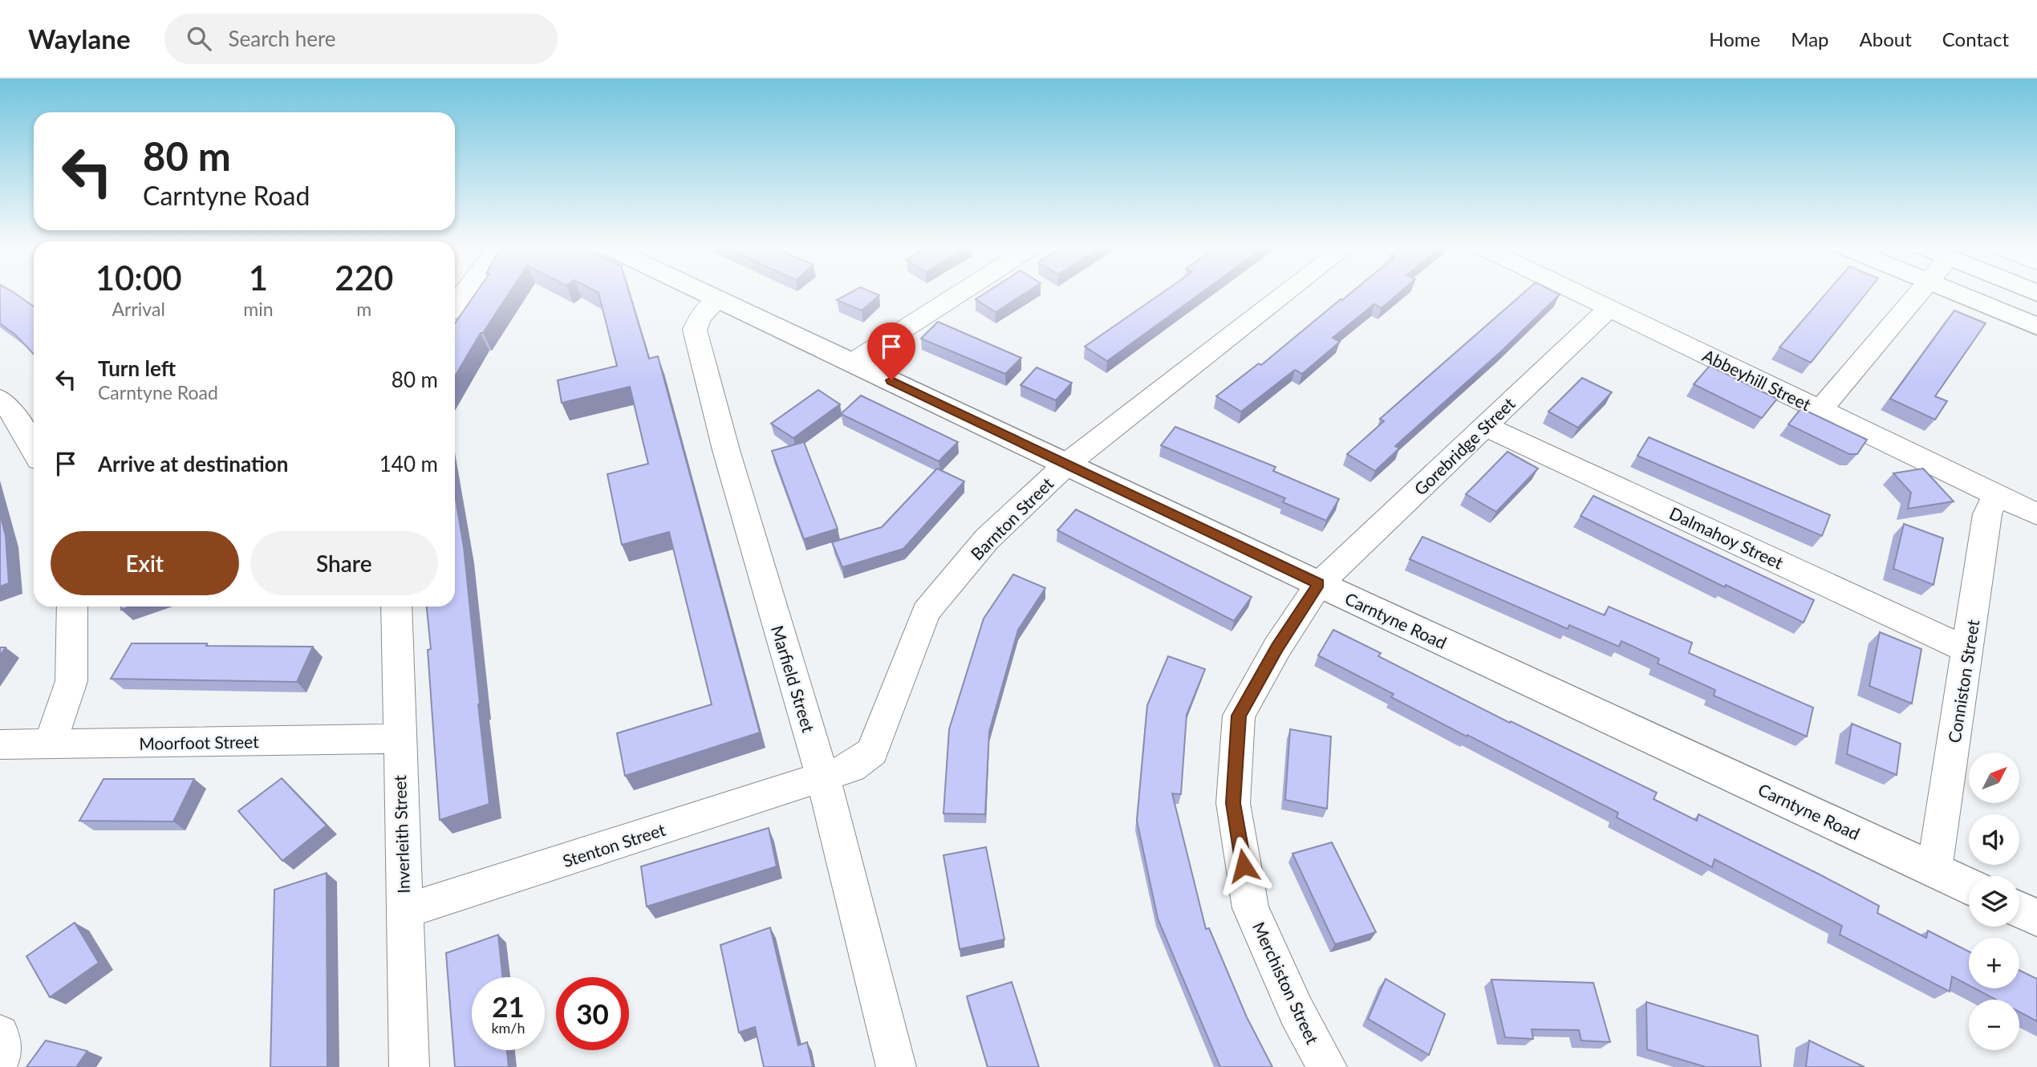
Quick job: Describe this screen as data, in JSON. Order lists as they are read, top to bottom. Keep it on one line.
{"streets":{"street":["Abbeyhill Street","Gorebridge Street","Barnton Street","Dalmahoy Street","Carntyne Road","Marfield Street","Conniston Street","Moorfoot Street","Inverleith Street","Stenton Street","Merchiston Street"]},"crossings":[["Abbeyhill Street","Gorebridge Street"],["Abbeyhill Street","Conniston Street"],["Gorebridge Street","Dalmahoy Street"],["Gorebridge Street","Carntyne Road"],["Gorebridge Street","Merchiston Street"],["Barnton Street","Carntyne Road"],["Barnton Street","Marfield Street"],["Barnton Street","Stenton Street"],["Dalmahoy Street","Conniston Street"],["Carntyne Road","Marfield Street"],["Carntyne Road","Conniston Street"],["Carntyne Road","Merchiston Street"],["Marfield Street","Stenton Street"],["Moorfoot Street","Inverleith Street"],["Inverleith Street","Stenton Street"]],"north":"top right","page":{"header":"Waylane","search":"Search here","nav":["Home","Map","About","Contact"],"turn":["80 m","Carntyne Road"],"eta":["10:00","Arrival","1","min","220","m"],"list":[{"name":"Turn left","note":"Carntyne Road","value":"80 m"},{"name":"Arrive at destination","value":"140 m"}],"buttons":["Exit","Share"],"map_buttons":["+","−"],"speed":"21 km/h","limit":"30"}}
